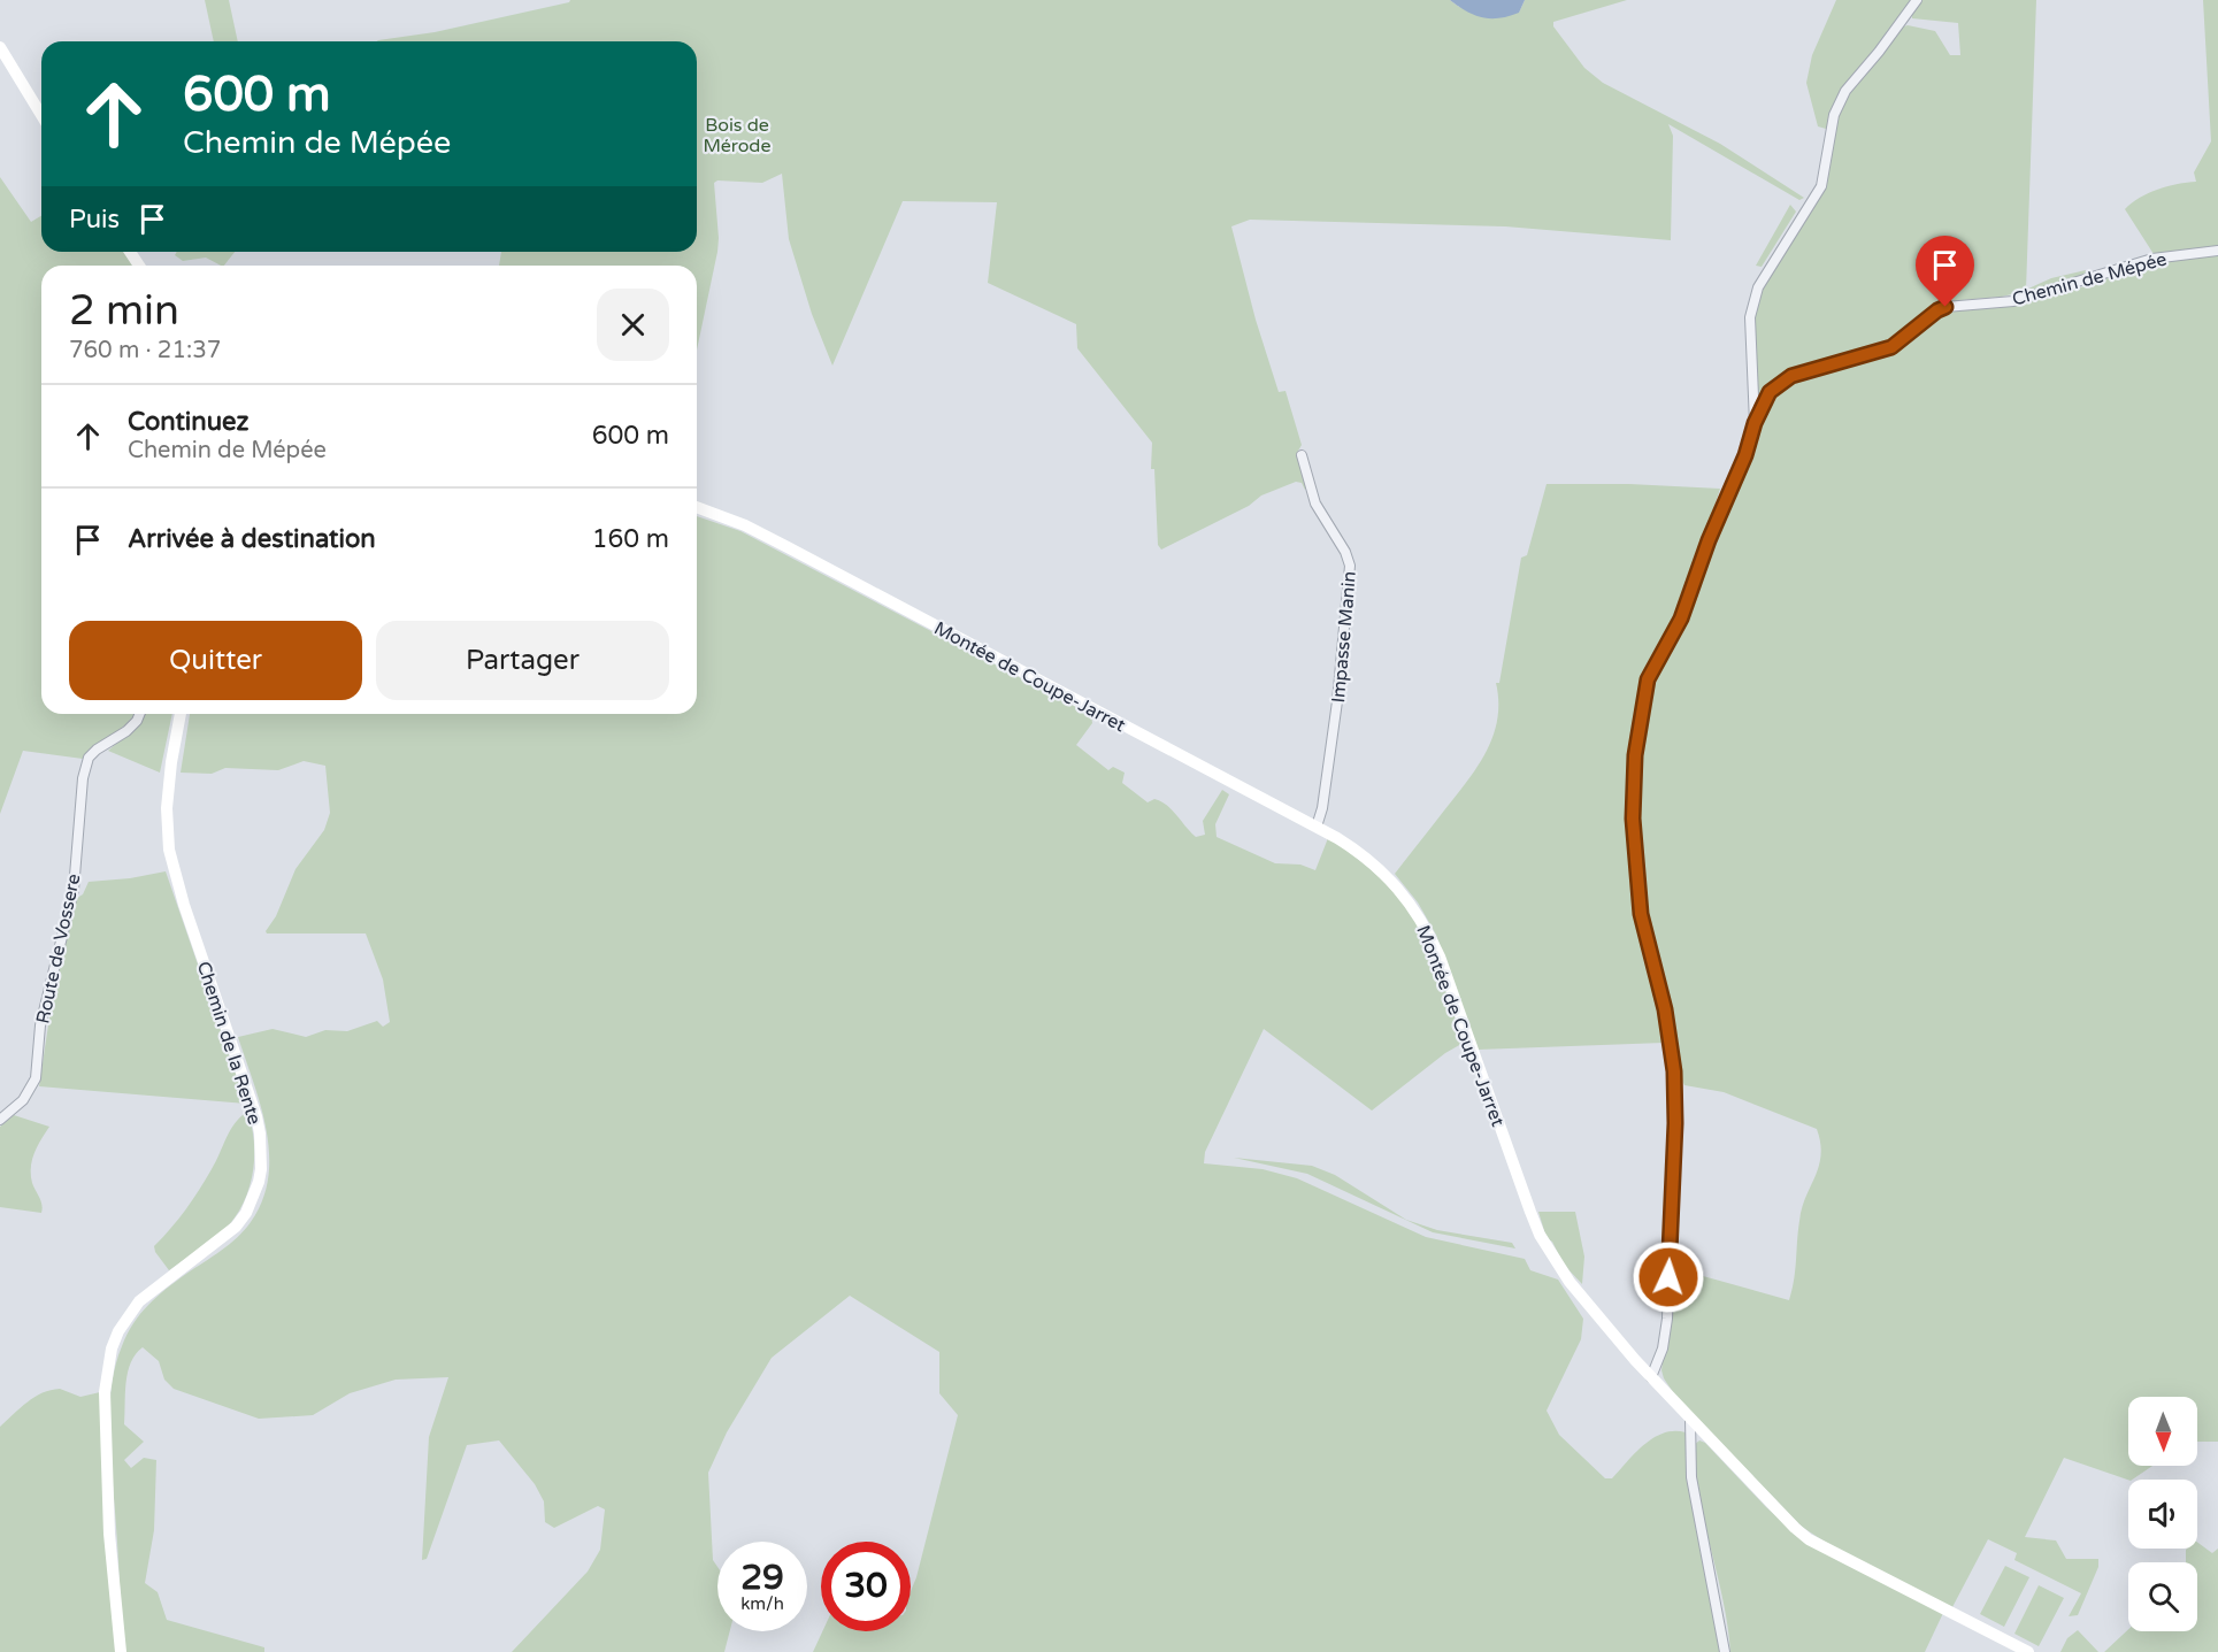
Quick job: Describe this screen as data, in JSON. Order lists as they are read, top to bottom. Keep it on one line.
{"streets":{"main road":["Montée de Coupe-Jarret","Chemin de la Rente"],"street":["Chemin de Mépée","Impasse Manin","Route de Vossere"]},"crossings":[["Impasse Manin","Montée de Coupe-Jarret"]],"parks":["Bois de Mérode"],"north":"bottom","page":{"turn":["600 m","Chemin de Mépée"],"then":"Puis","heading":["2 min","760 m · 21:37"],"list":[{"name":"Continuez","note":"Chemin de Mépée","value":"600 m"},{"name":"Arrivée à destination","value":"160 m"}],"buttons":["Quitter","Partager"],"speed":"29 km/h","limit":"30"}}
